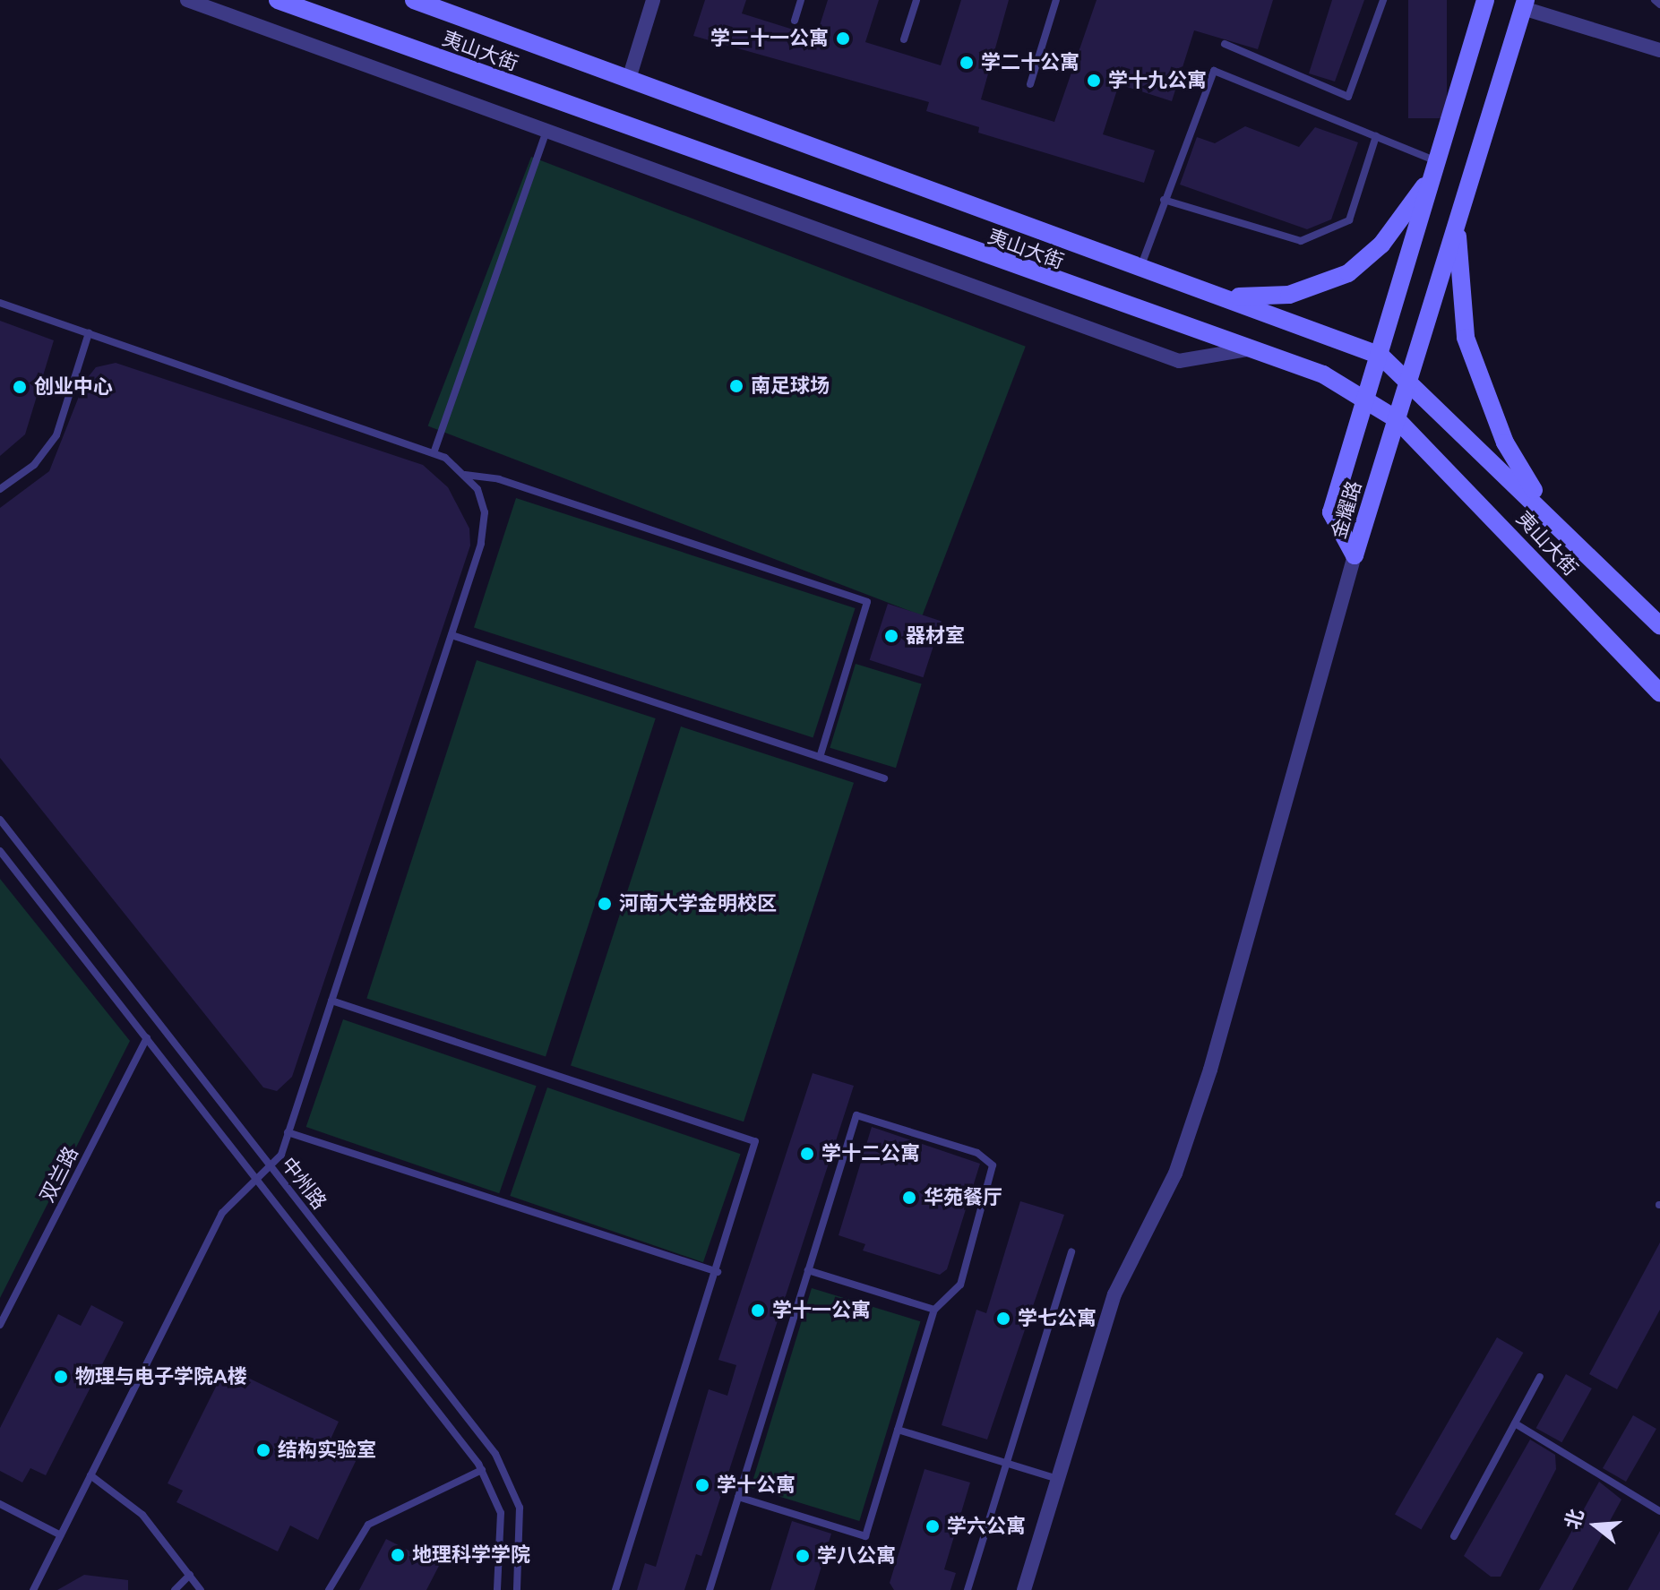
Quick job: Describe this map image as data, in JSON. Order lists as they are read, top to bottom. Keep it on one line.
{"streets":{"main road":["夷山大街","金耀路"],"lane":["双兰路","中州路"]},"crossings":[["夷山大街","金耀路"],["双兰路","中州路"]],"places":["学二十一公寓","学二十公寓","学十九公寓","南足球场","创业中心","器材室","河南大学金明校区","学十二公寓","华苑餐厅","学十一公寓","学七公寓","物理与电子学院A楼","结构实验室","学十公寓","学六公寓","地理科学学院","学八公寓"],"north":"left"}
